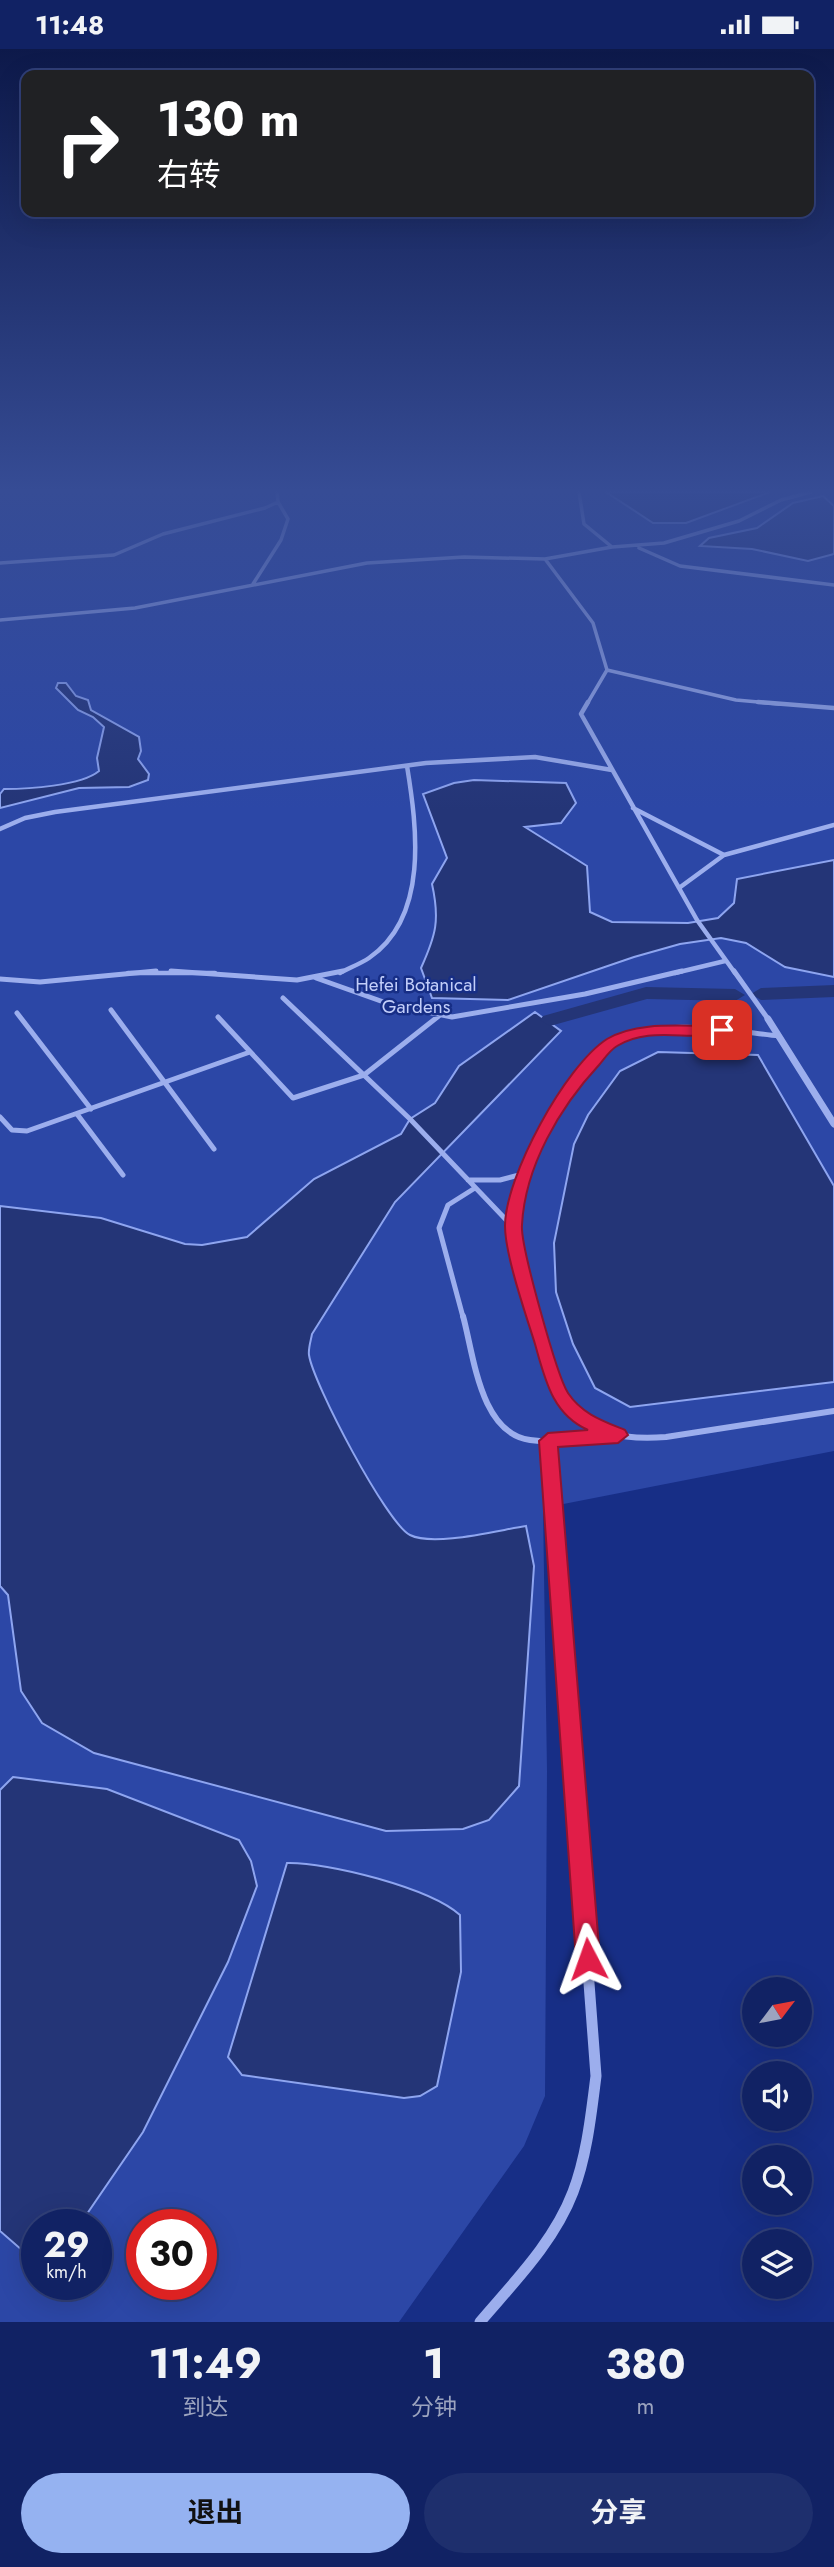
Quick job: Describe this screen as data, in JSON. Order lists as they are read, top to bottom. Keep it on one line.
{"parks":["Hefei Botanical Gardens"],"north":"top right","page":{"status":"11:48","turn":["130 m","右转"],"speed":"29 km/h","limit":"30","eta":["11:49","到达","1","分钟","380","m"],"buttons":["退出","分享"]}}
